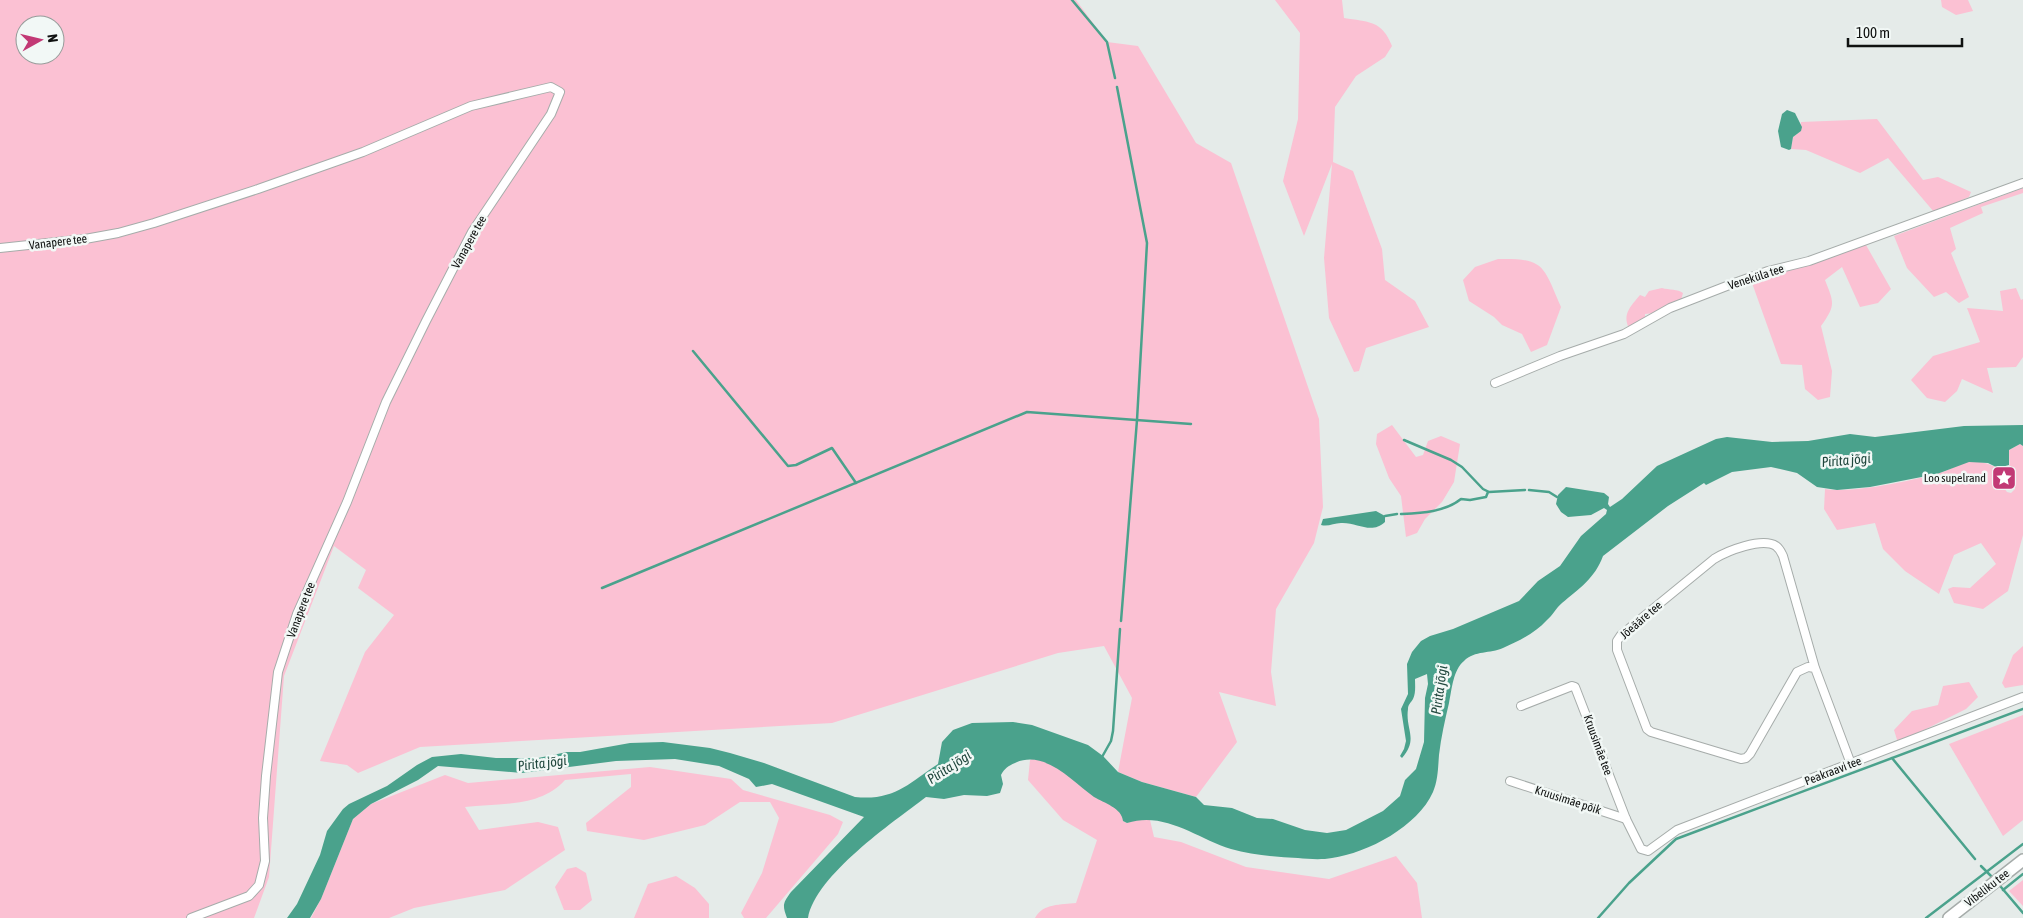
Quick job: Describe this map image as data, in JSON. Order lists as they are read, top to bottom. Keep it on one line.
{"streets":{"street":["Vanapere tee","Veneküla tee","Jõeääre tee","Kruusimäe tee","Peakraavi tee","Kruusimäe põik","Vibeliku tee"]},"crossings":[["Jõeääre tee","Peakraavi tee"],["Kruusimäe tee","Peakraavi tee"],["Kruusimäe tee","Kruusimäe põik"]],"water":["Pirita jõgi"],"places":{"place":["Loo supelrand"]},"scale_bar":"100 m","north":"right"}
